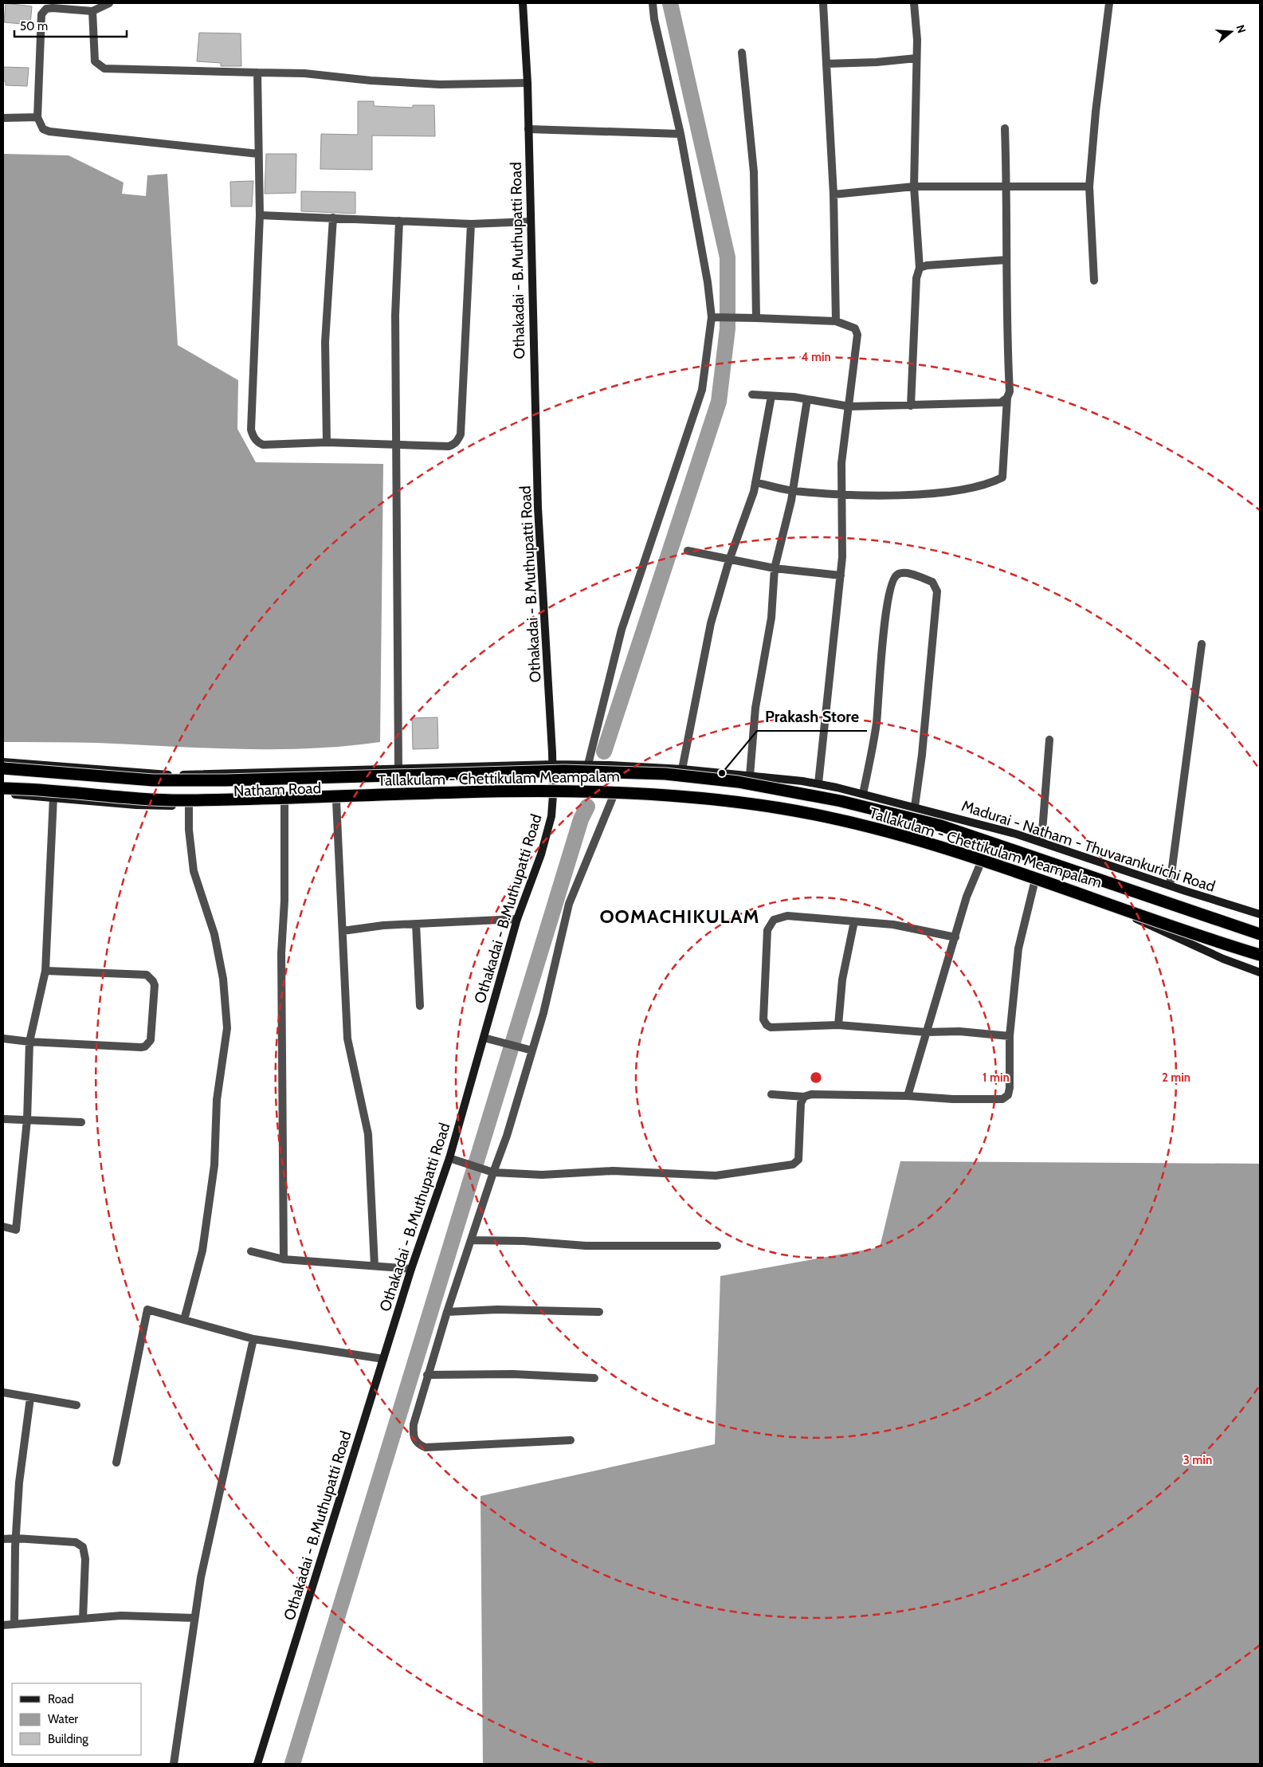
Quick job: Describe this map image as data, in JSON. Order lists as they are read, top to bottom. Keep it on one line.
{"streets":{"highway":["Tallakulam - Chettikulam Meampalam"],"main road":["Othakadai - B.Muthupatti Road","Natham Road","Madurai - Natham - Thuvarankurichi Road"]},"crossings":[["Othakadai - B.Muthupatti Road","Natham Road"],["Othakadai - B.Muthupatti Road","Madurai - Natham - Thuvarankurichi Road"],["Natham Road","Madurai - Natham - Thuvarankurichi Road"]],"districts":["OOMACHIKULAM"],"places":["Prakash Store"],"legend":["Road","Water","Building"],"scale_bar":"50 m","north":"right","rings":["4 min","1 min","2 min","3 min"]}
